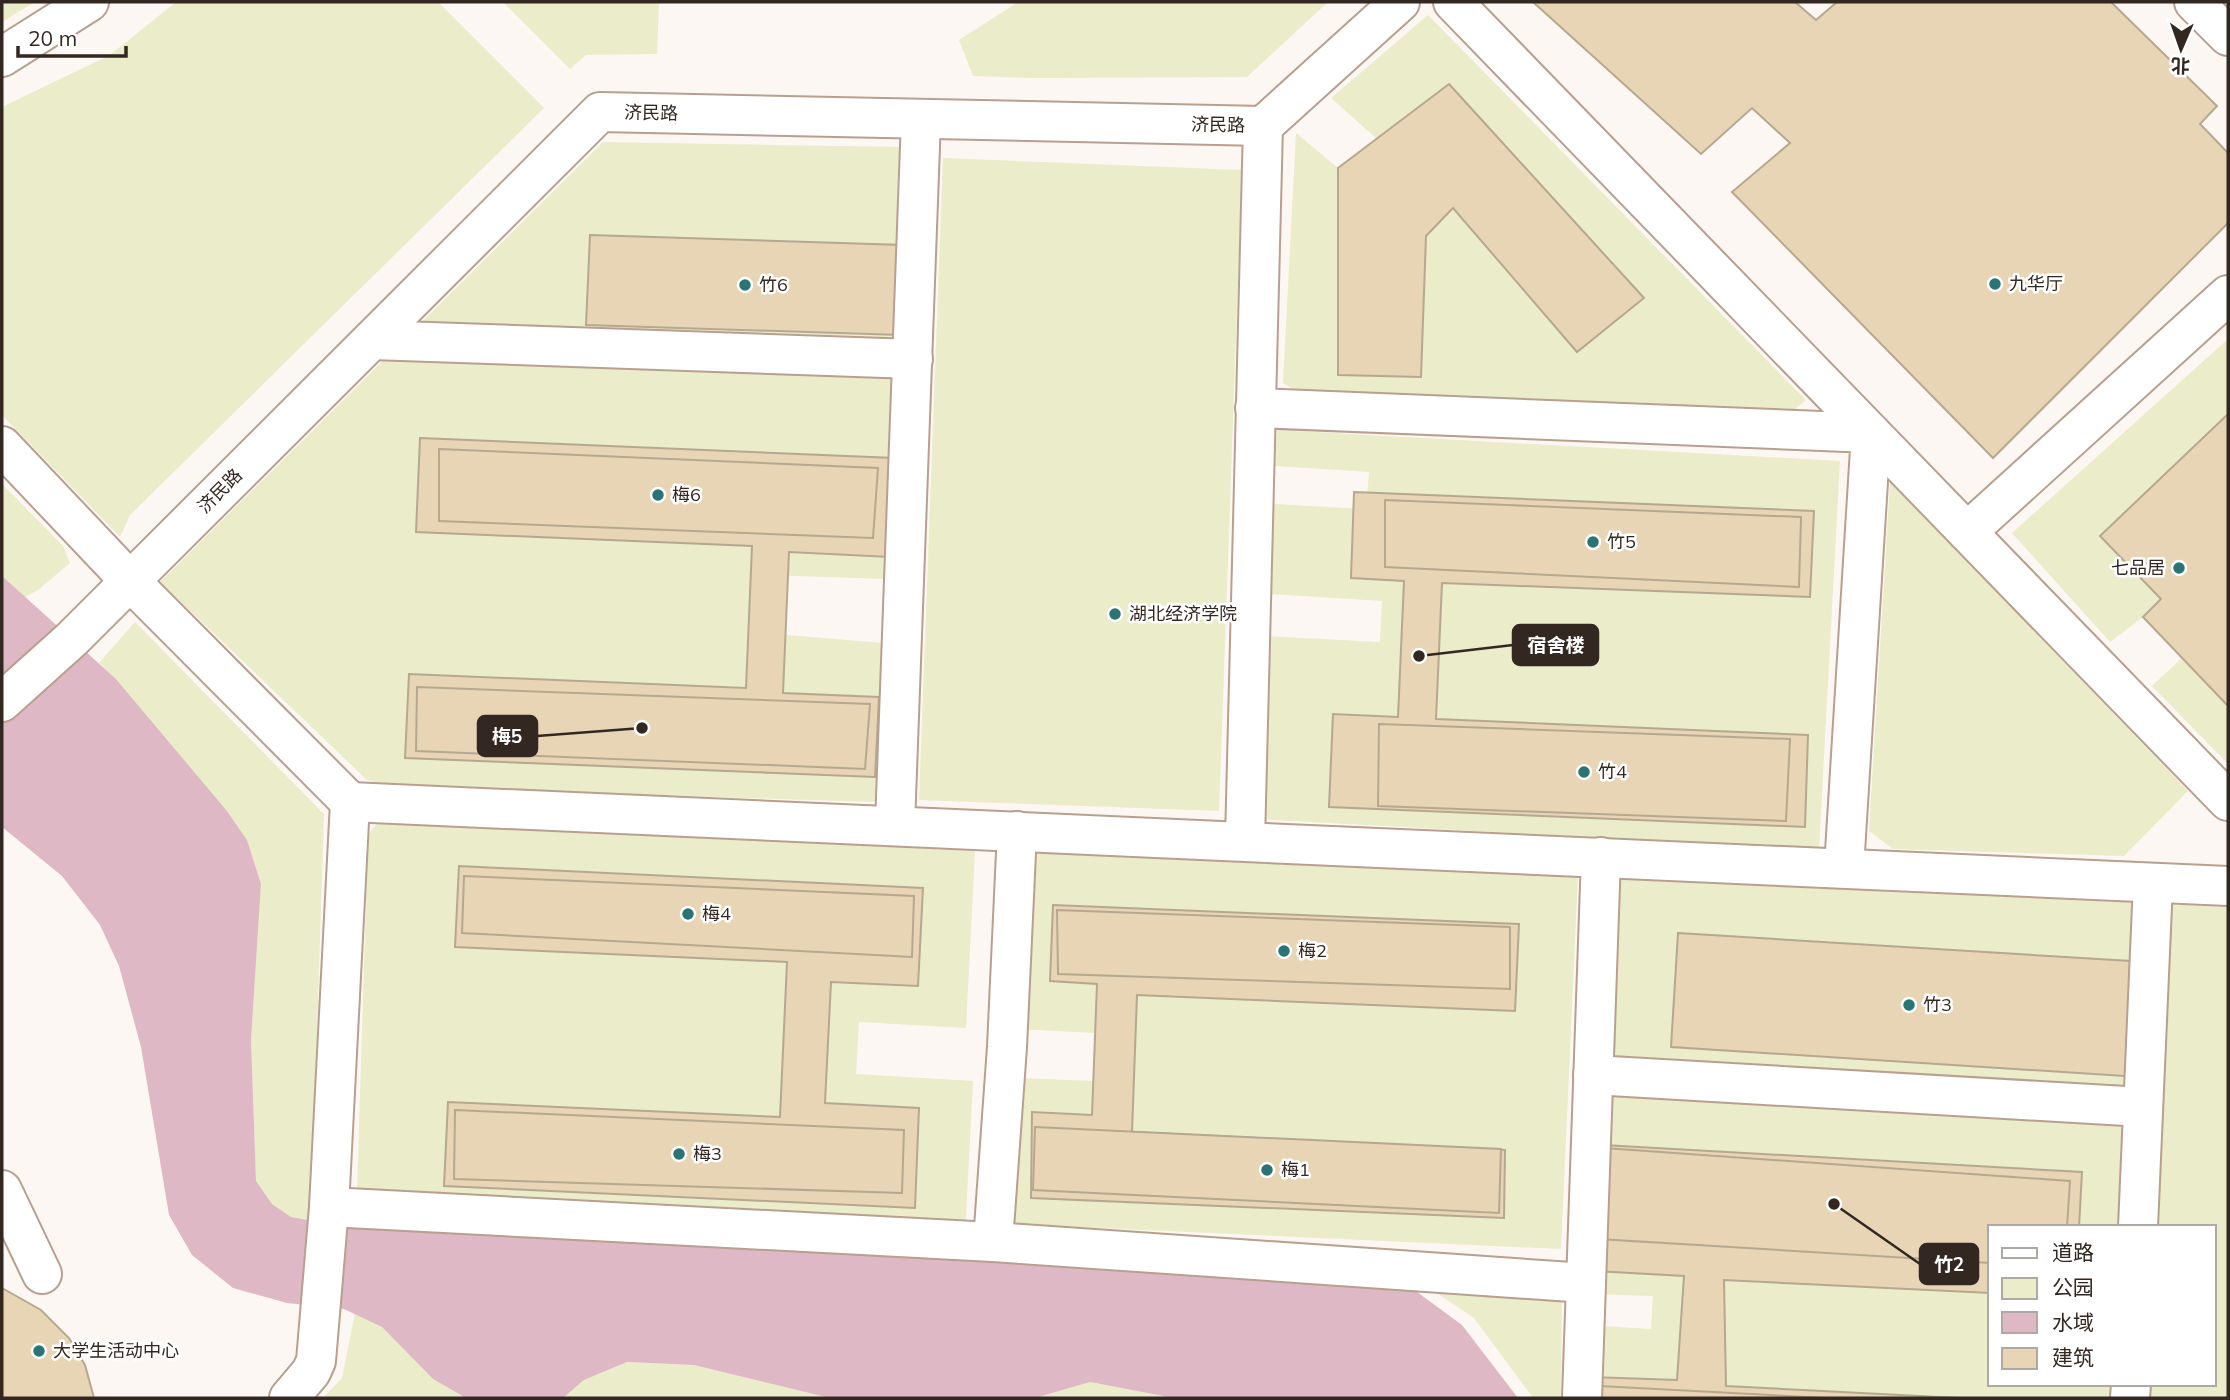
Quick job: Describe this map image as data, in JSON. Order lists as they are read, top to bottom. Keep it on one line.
{"streets":{"street":["济民路"]},"places":["九华厅","竹6","梅6","竹5","七品居","湖北经济学院","宿舍楼","梅5","竹4","梅4","梅2","竹3","梅3","梅1","竹2","大学生活动中心"],"legend":["道路","公园","水域","建筑"],"scale_bar":"20 m","north":"bottom"}
